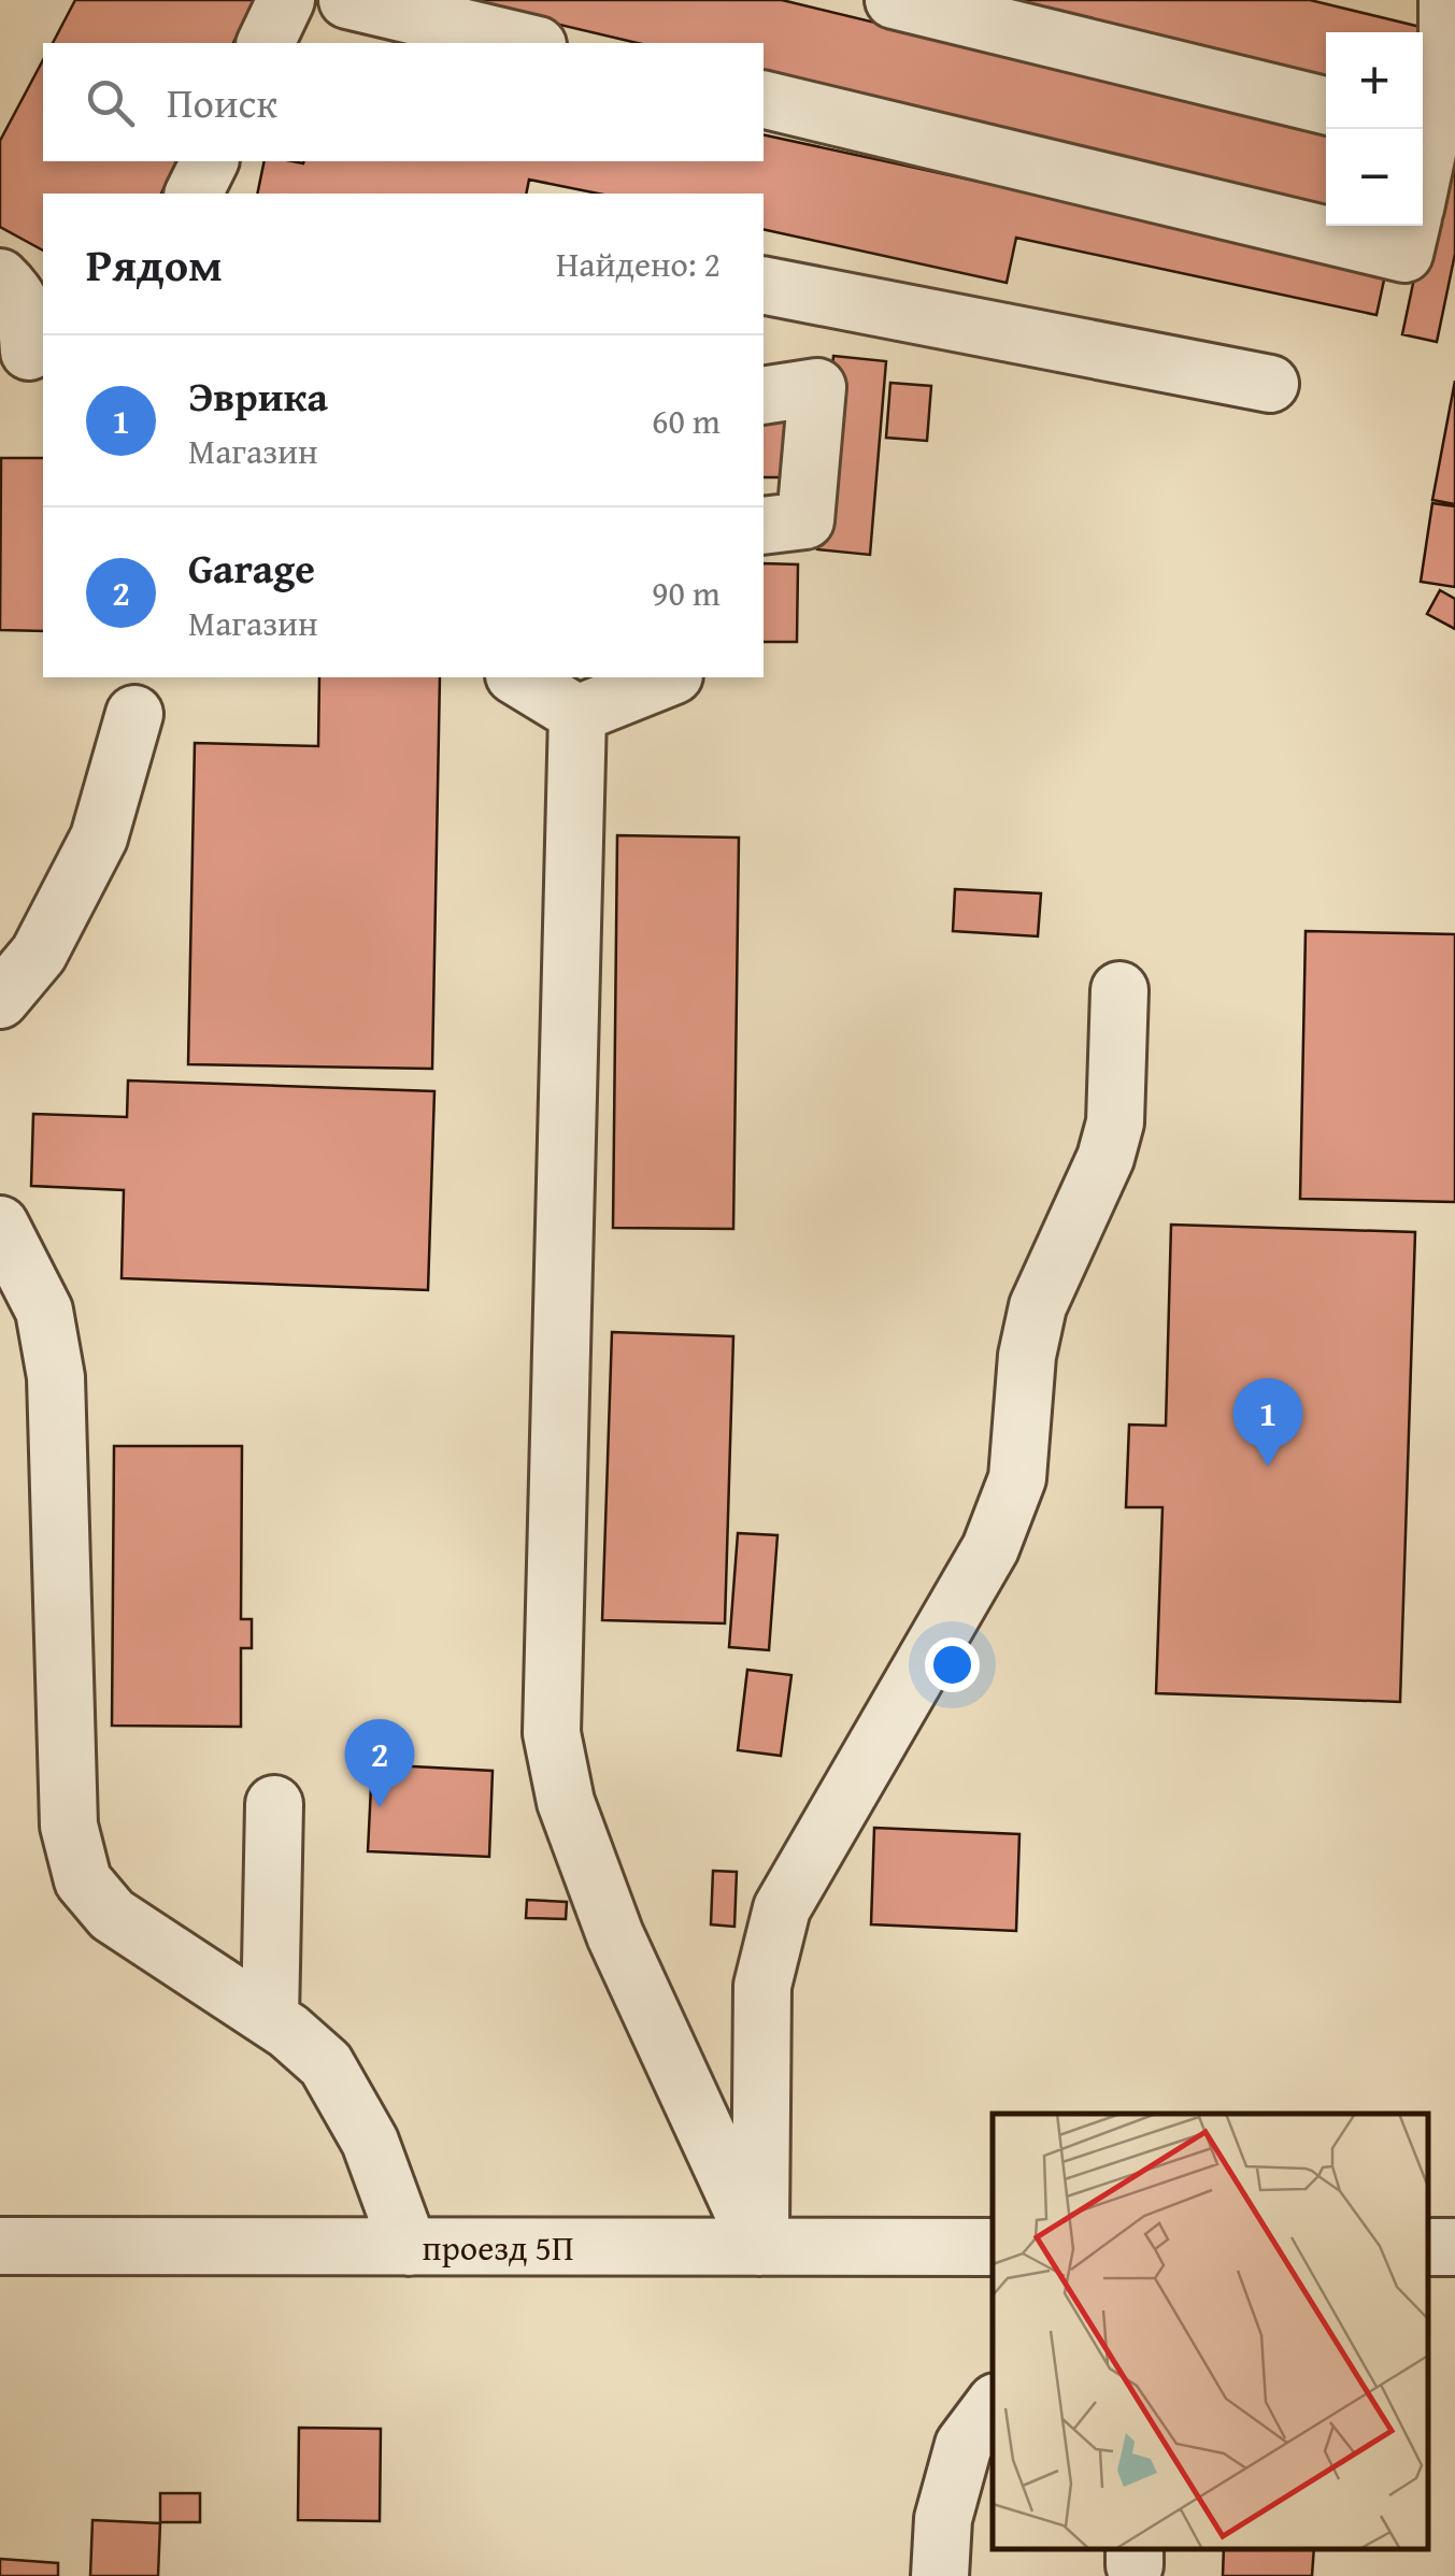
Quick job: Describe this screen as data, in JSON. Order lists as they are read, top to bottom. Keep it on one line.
{"streets":{"street":["проезд 5П"]},"page":{"map_buttons":["+","−"],"search":"Поиск","heading":["Рядом","Найдено: 2"],"list":[{"mark":"1","name":"Эврика","note":"Магазин","value":"60 m"},{"mark":"2","name":"Garage","note":"Магазин","value":"90 m"}],"pins":["1","2"]}}
